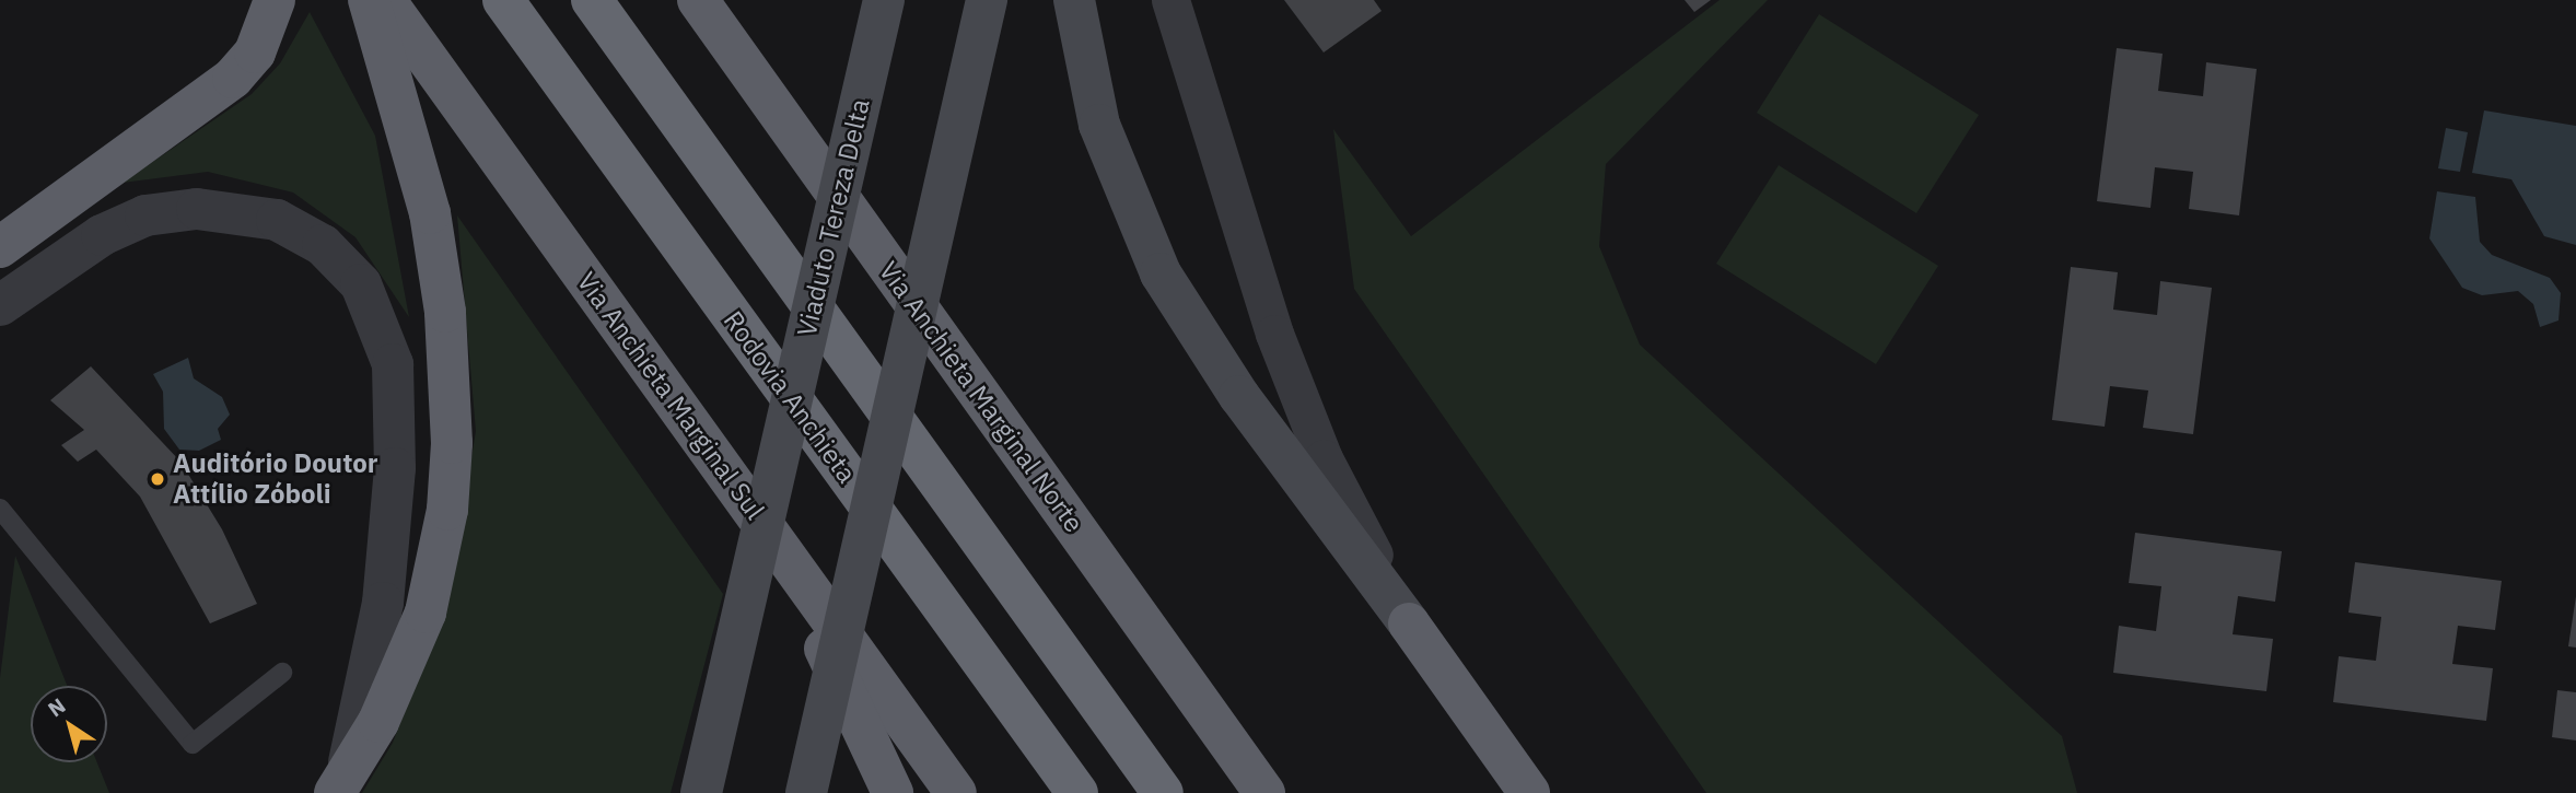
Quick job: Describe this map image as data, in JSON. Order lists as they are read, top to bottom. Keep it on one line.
{"streets":{"highway":["Via Anchieta Marginal Sul","Rodovia Anchieta","Via Anchieta Marginal Norte"],"main road":["Viaduto Tereza Delta"]},"places":["Auditório Doutor Attílio Zóboli"],"north":"top left"}
